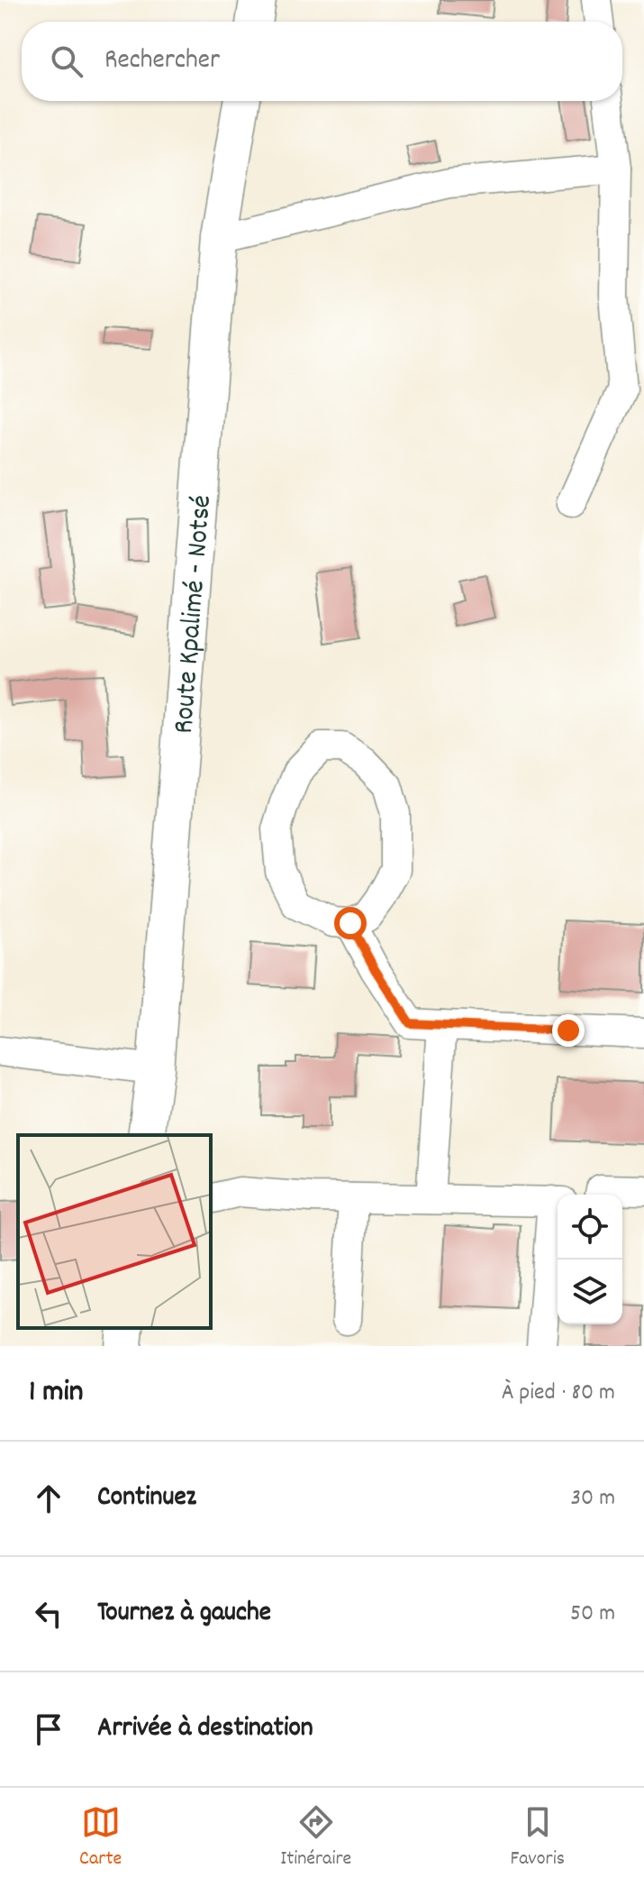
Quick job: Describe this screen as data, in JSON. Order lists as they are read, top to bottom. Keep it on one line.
{"streets":{"main road":["Route Kpalimé - Notsé"]},"page":{"search":"Rechercher","heading":["1 min","À pied · 80 m"],"list":[["Continuez","30 m"],["Tournez à gauche","50 m"],"Arrivée à destination"],"nav":["Carte","Itinéraire","Favoris"]}}
